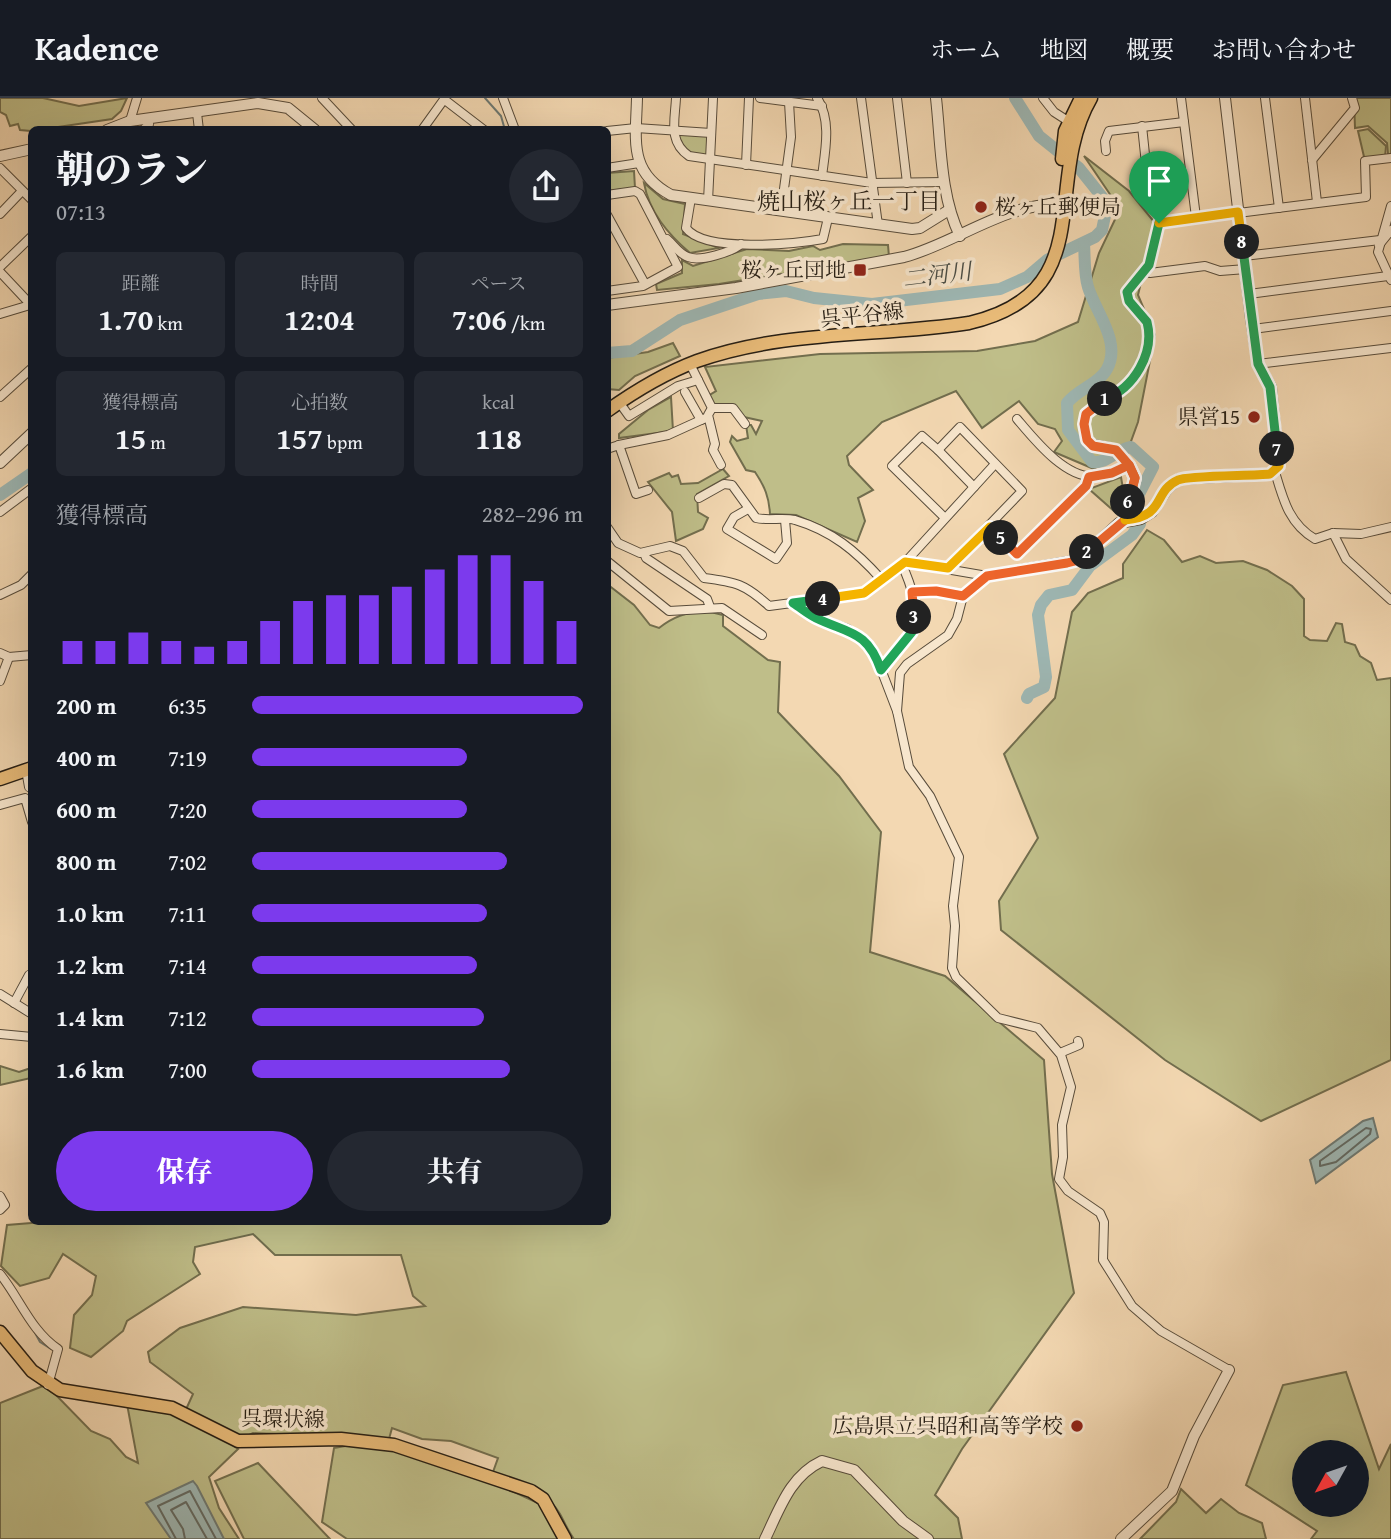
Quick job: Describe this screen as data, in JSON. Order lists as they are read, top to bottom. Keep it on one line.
{"streets":{"main road":["呉平谷線","呉環状線"]},"districts":["焼山桜ヶ丘一丁目"],"water":["二河川"],"places":{"other":["桜ヶ丘郵便局","県営15","広島県立呉昭和高等学校"],"transit":["桜ヶ丘団地"]},"north":"bottom left","page":{"header":"Kadence","nav":["ホーム","地図","概要","お問い合わせ"],"heading":["朝のラン","07:13"],"pins":["8","1","7","6","5","2","4","3"],"stats":[["距離","1.70 km"],["時間","12:04"],["ペース","7:06 /km"],["獲得標高","15 m"],["心拍数","157 bpm"],["kcal","118"]],"chart":["獲得標高","282–296 m"],"list":[{"name":"200 m","note":"6:35"},{"name":"400 m","note":"7:19"},{"name":"600 m","note":"7:20"},{"name":"800 m","note":"7:02"},{"name":"1.0 km","note":"7:11"},{"name":"1.2 km","note":"7:14"},{"name":"1.4 km","note":"7:12"},{"name":"1.6 km","note":"7:00"}],"buttons":["保存","共有"]}}
